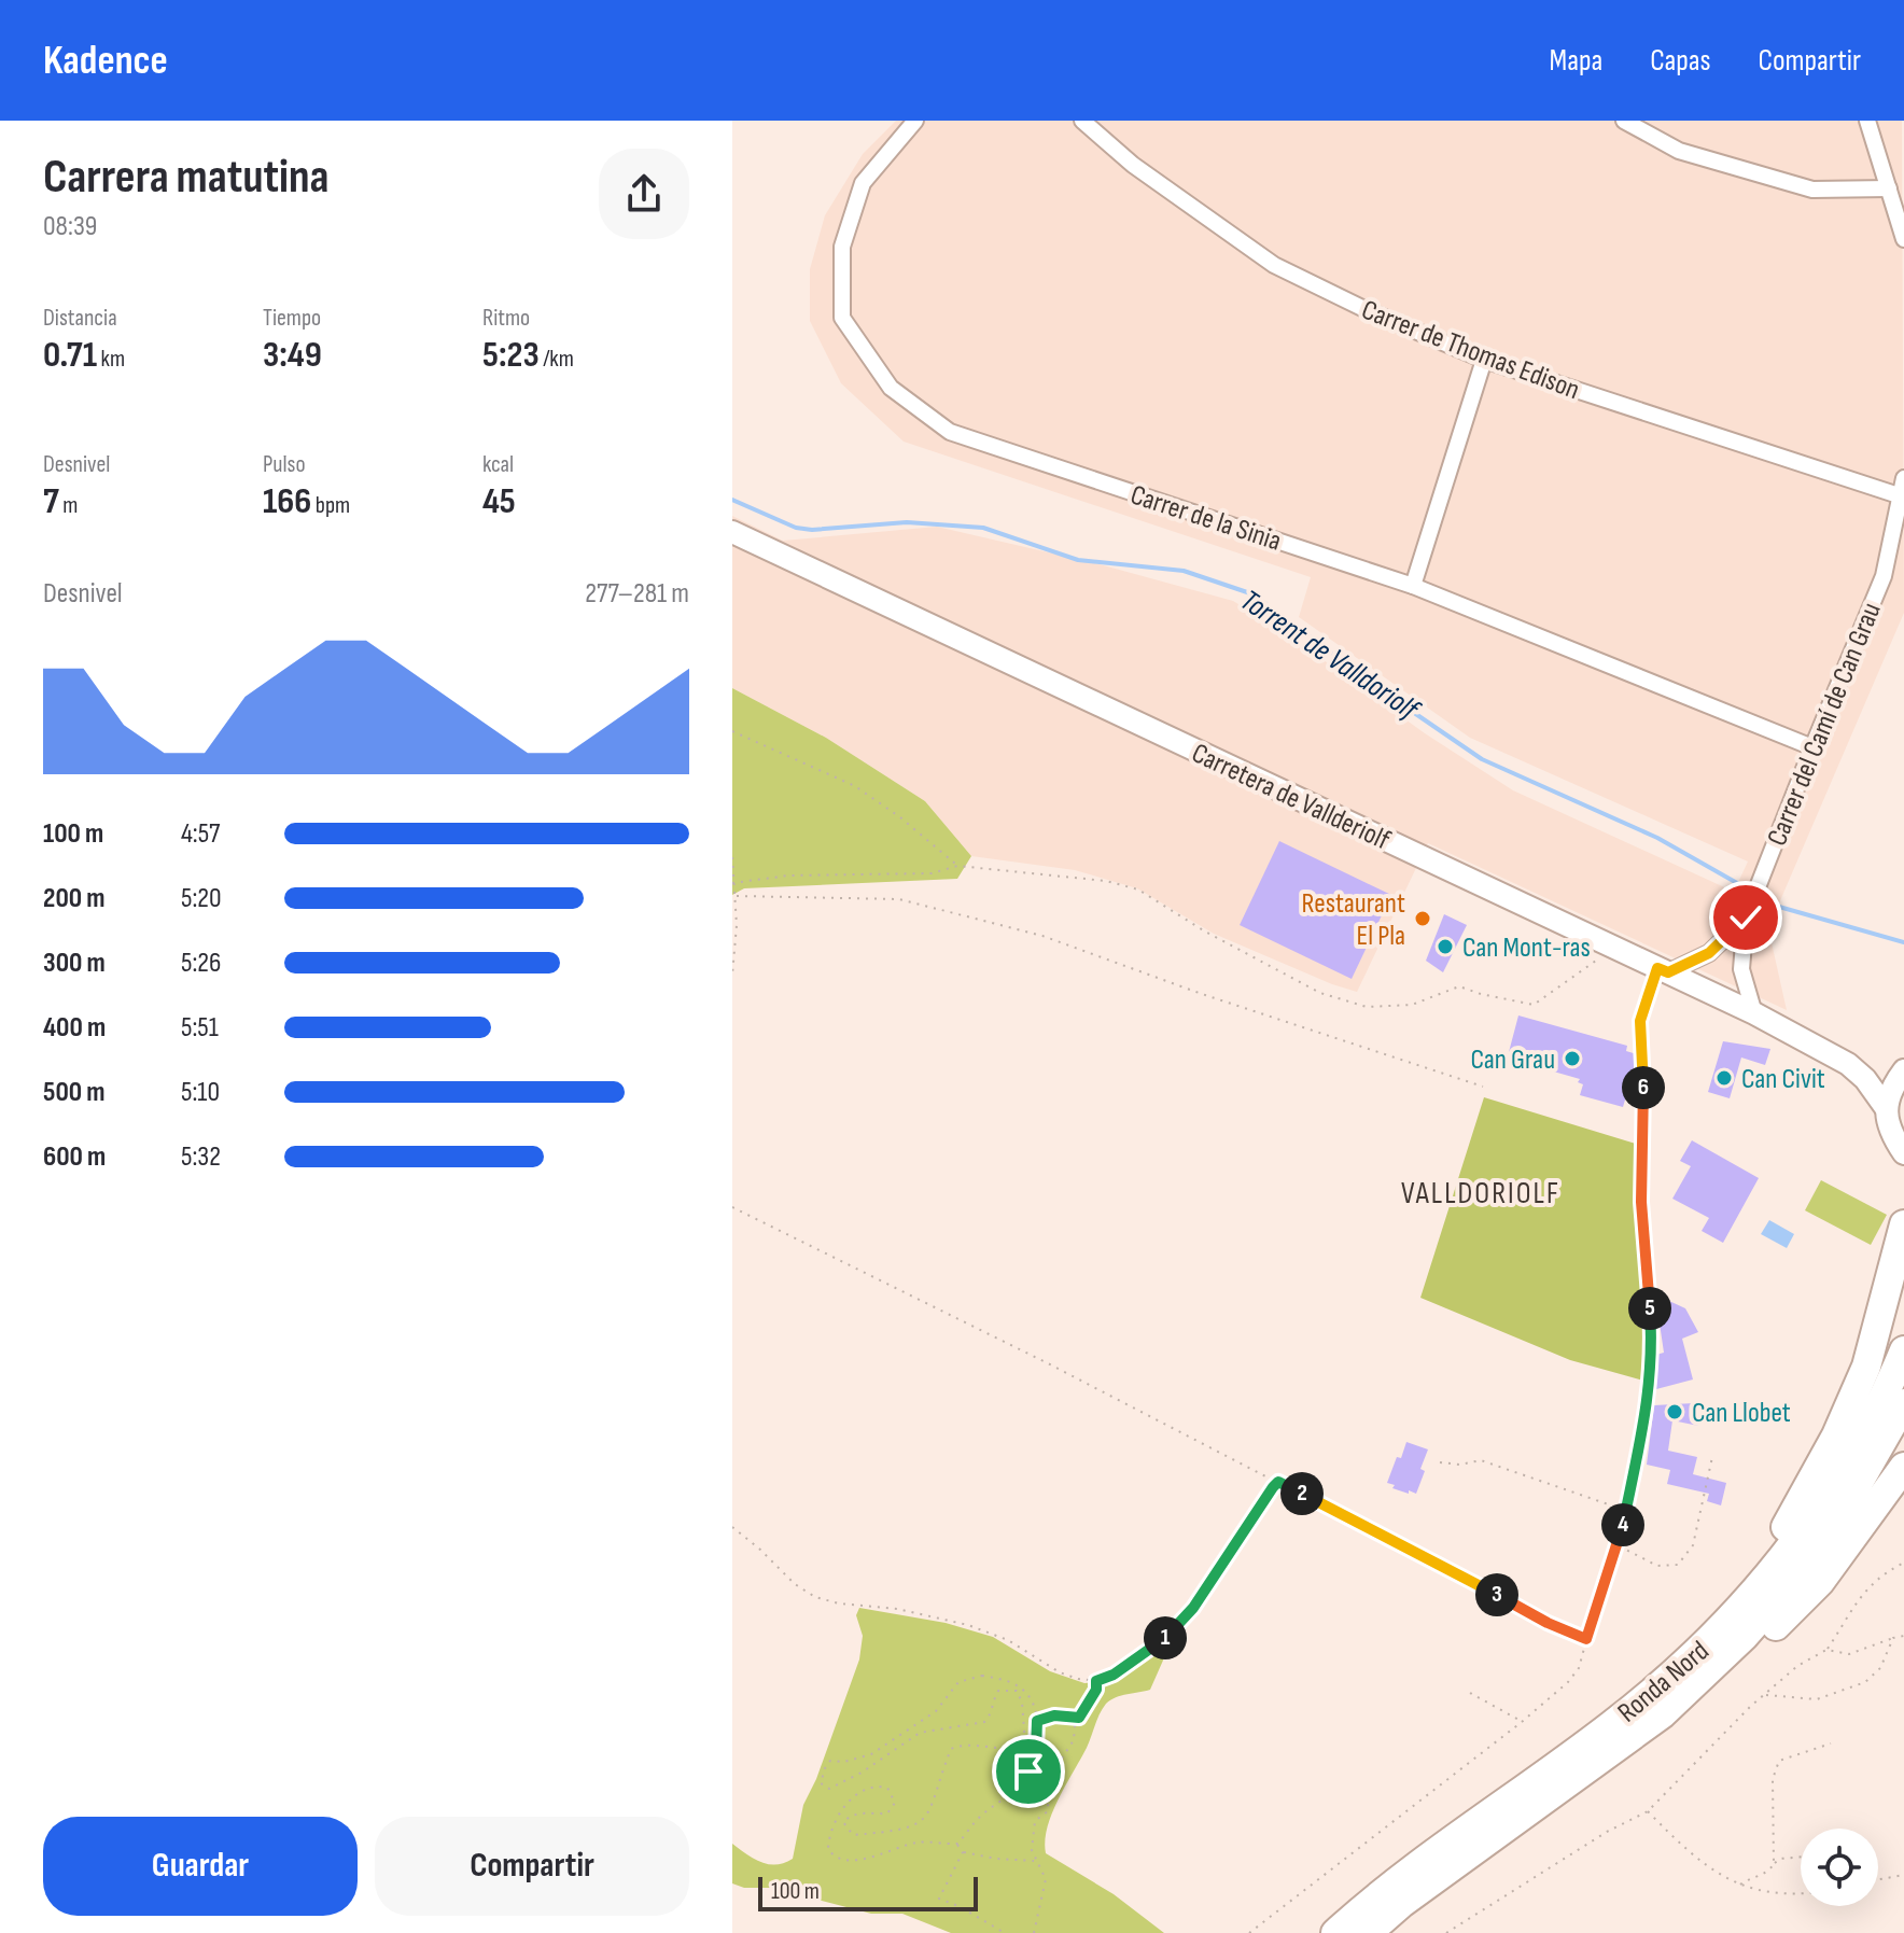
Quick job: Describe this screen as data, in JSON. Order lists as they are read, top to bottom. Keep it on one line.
{"streets":{"highway":["Ronda Nord"],"street":["Carrer de Thomas Edison","Carrer de la Sinia","Carrer del Camí de Can Grau","Carretera de Vallderiolf"]},"crossings":[["Carrer de Thomas Edison","Carrer del Camí de Can Grau"],["Carrer de la Sinia","Carrer del Camí de Can Grau"],["Carrer del Camí de Can Grau","Carretera de Vallderiolf"]],"districts":["VALLDORIOLF"],"water":["Torrent de Valldoriolf"],"places":["Restaurant El Pla","Can Mont-ras","Can Grau","Can Civit","Can Llobet"],"scale_bar":"100 m","page":{"header":"Kadence","nav":["Mapa","Capas","Compartir"],"heading":["Carrera matutina","08:39"],"stats":[["Distancia","0.71 km"],["Tiempo","3:49"],["Ritmo","5:23 /km"],["Desnivel","7 m"],["Pulso","166 bpm"],["kcal","45"]],"chart":["Desnivel","277–281 m"],"list":[{"name":"100 m","note":"4:57"},{"name":"200 m","note":"5:20"},{"name":"300 m","note":"5:26"},{"name":"400 m","note":"5:51"},{"name":"500 m","note":"5:10"},{"name":"600 m","note":"5:32"}],"pins":["6","5","2","4","3","1"],"buttons":["Guardar","Compartir"],"scale":"100 m"}}
